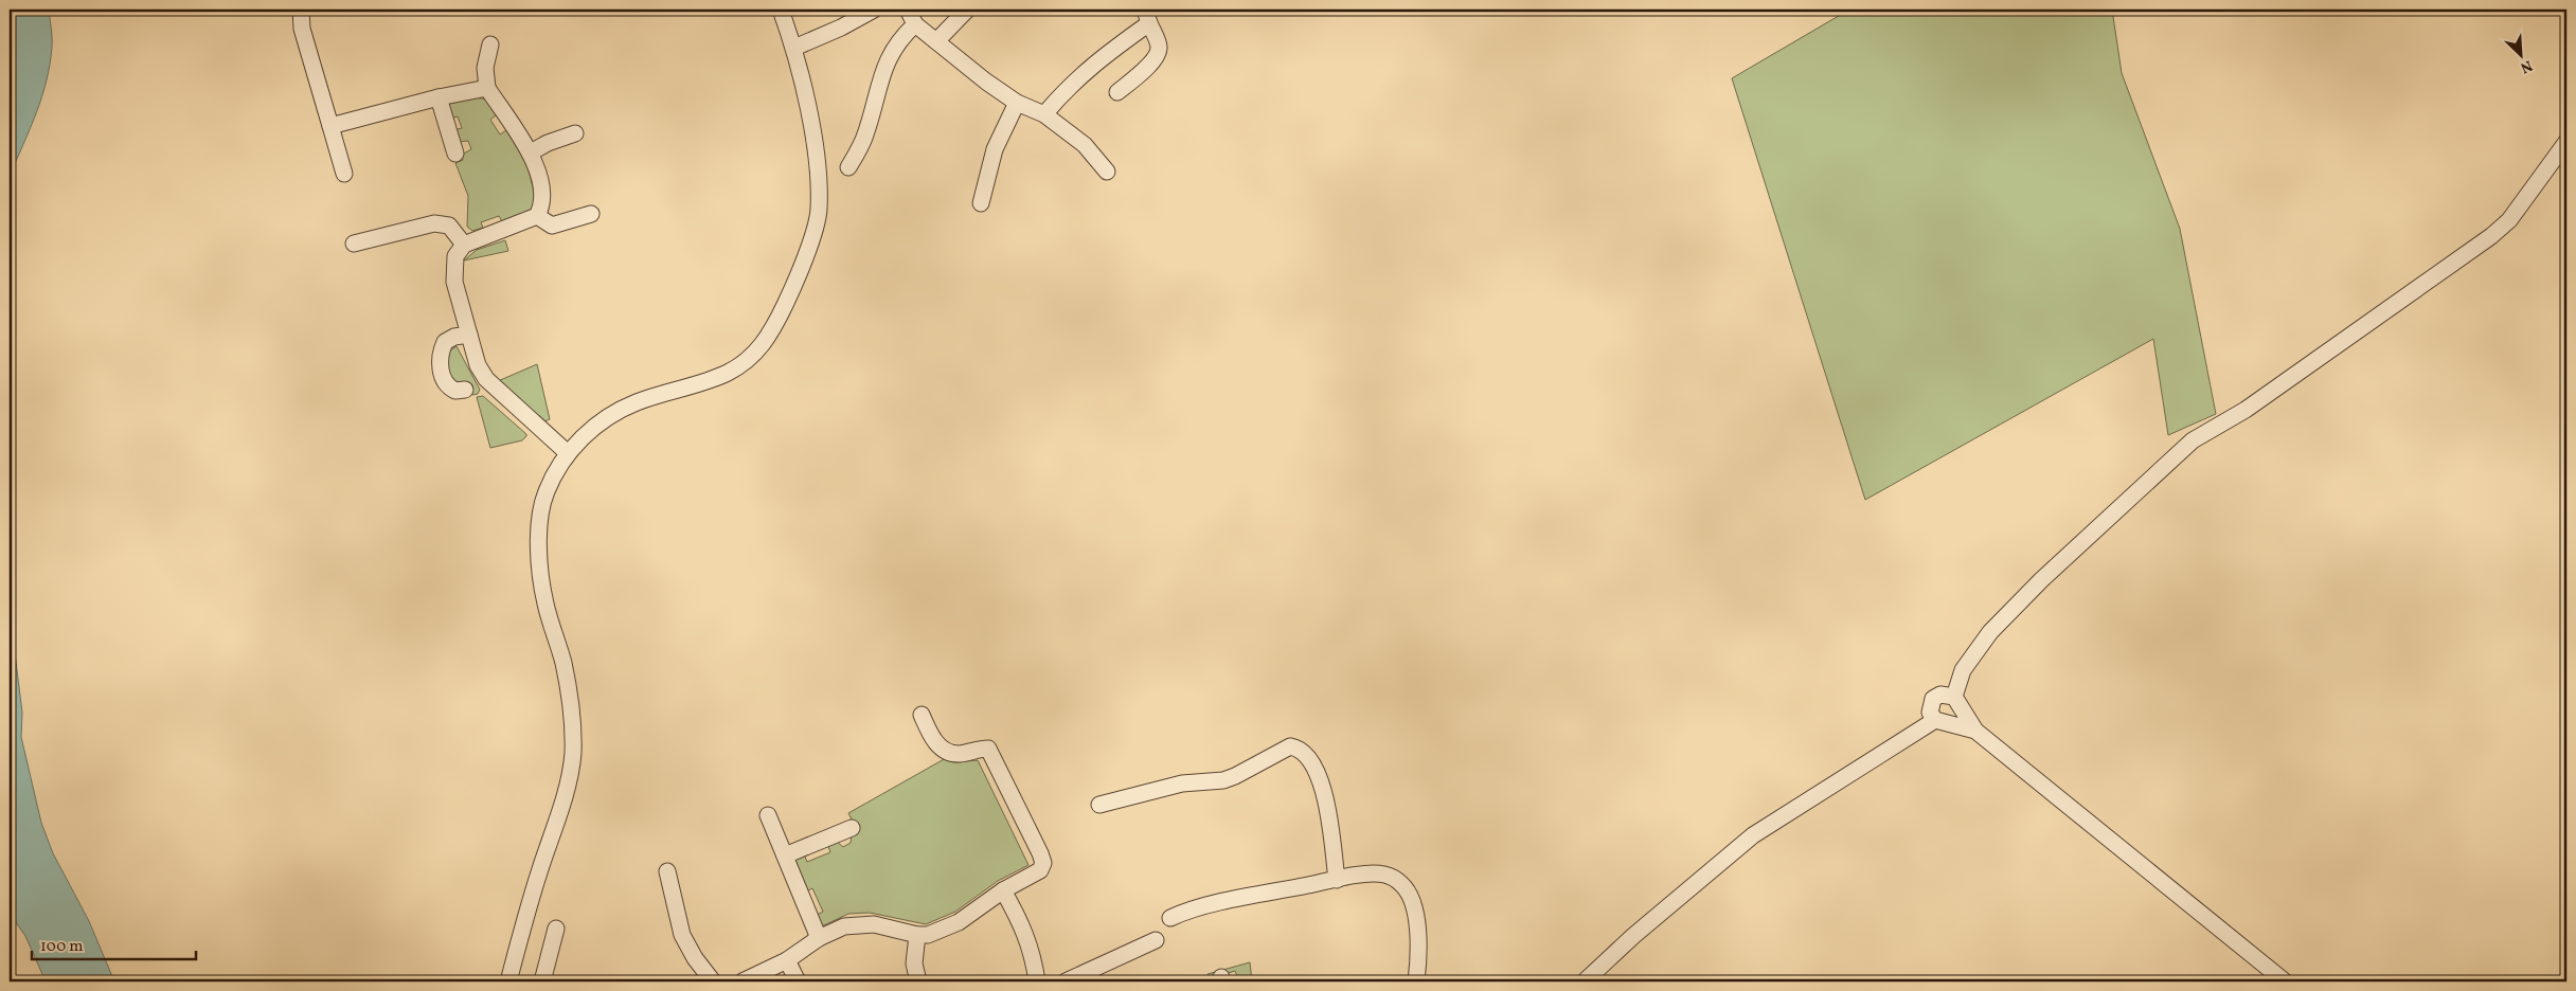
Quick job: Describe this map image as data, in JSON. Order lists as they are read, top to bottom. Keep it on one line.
{"scale_bar":"100 m","north":"bottom right"}
